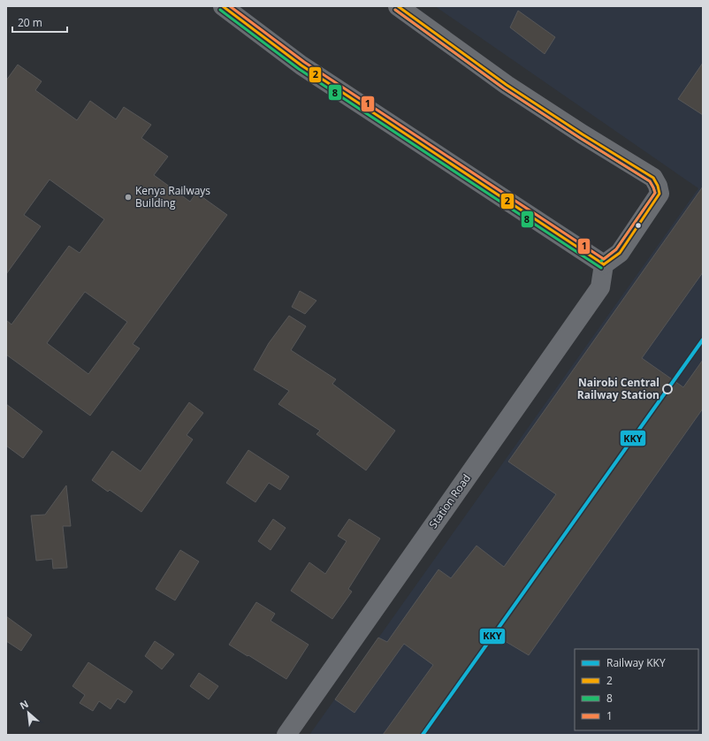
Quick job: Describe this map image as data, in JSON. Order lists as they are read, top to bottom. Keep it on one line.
{"streets":{"street":["Station Road"]},"places":["Kenya Railways Building","Nairobi Central Railway Station"],"lines":["transit line 2","transit line 1","transit line 8","rail line KKY"],"legend":["Railway KKY","2","8","1"],"scale_bar":"20 m","north":"top left"}
